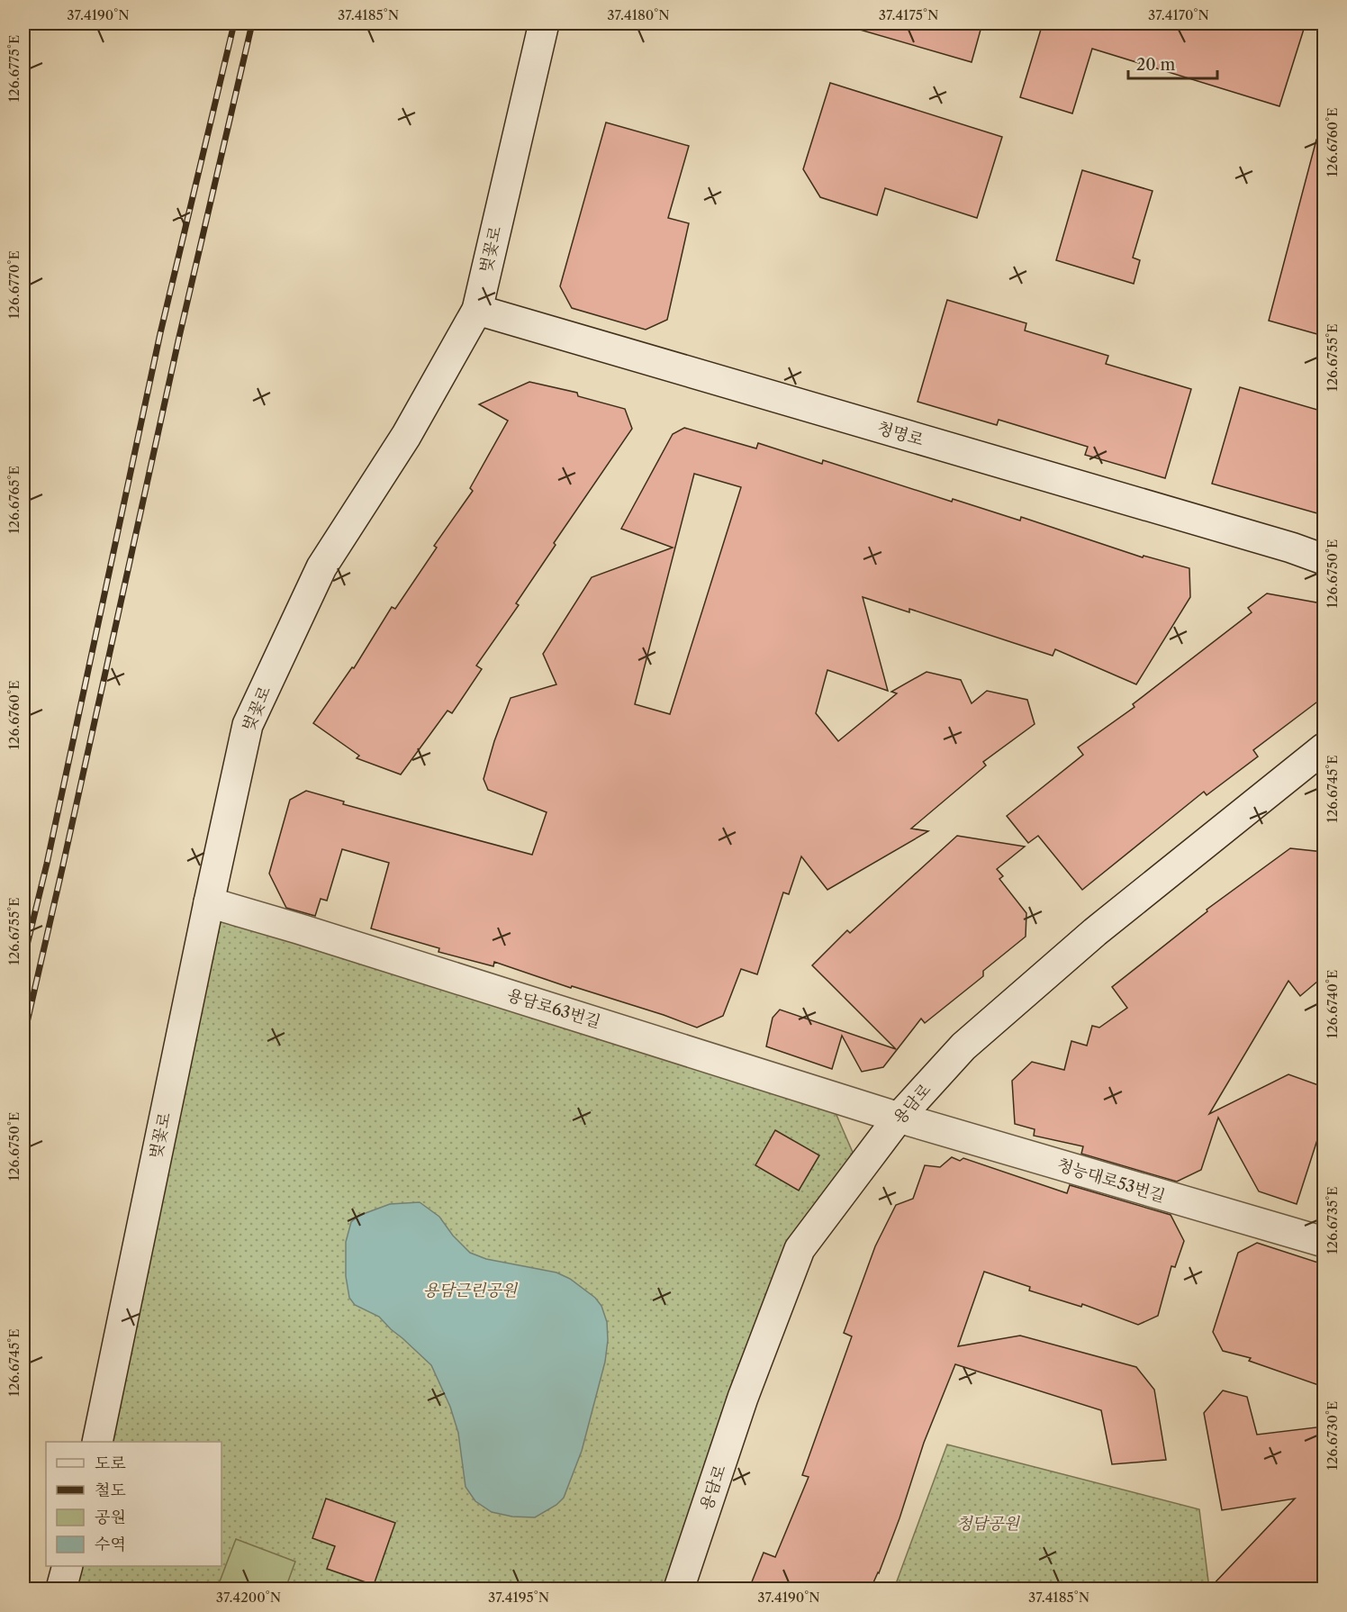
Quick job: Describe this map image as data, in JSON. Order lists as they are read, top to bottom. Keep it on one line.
{"streets":{"street":["벚꽃로","청명로","용담로63번길","용담로","청능대로53번길"]},"crossings":[["벚꽃로","청명로"],["벚꽃로","용담로63번길"],["용담로63번길","용담로"],["용담로63번길","청능대로53번길"],["용담로","청능대로53번길"]],"parks":["용담근린공원","청담공원"],"legend":["도로","철도","공원","수역"],"scale_bar":"20 m","coordinates":["37.4190°N","37.4185°N","37.4180°N","37.4175°N","37.4170°N","126.6775°E","126.6760°E","126.6770°E","126.6755°E","126.6765°E","126.6750°E","126.6745°E","126.6740°E","126.6735°E","126.6730°E","37.4200°N","37.4195°N"]}
